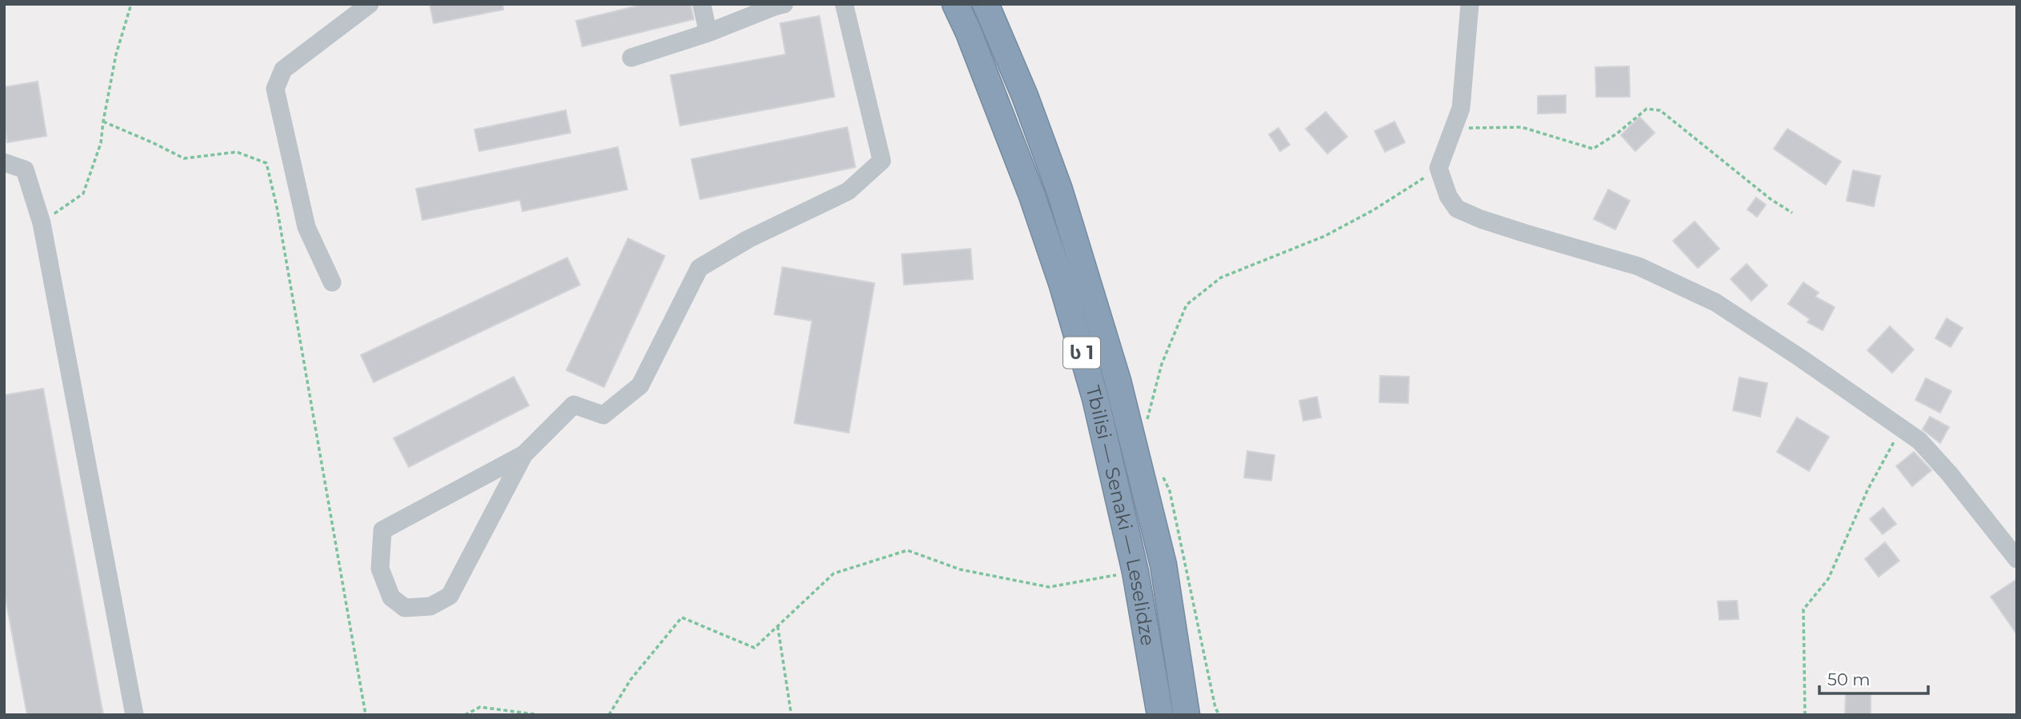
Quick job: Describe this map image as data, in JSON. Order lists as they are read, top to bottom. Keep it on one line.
{"streets":{"highway":["ს 1","Tbilisi — Senaki — Leselidze"]},"scale_bar":"50 m"}
